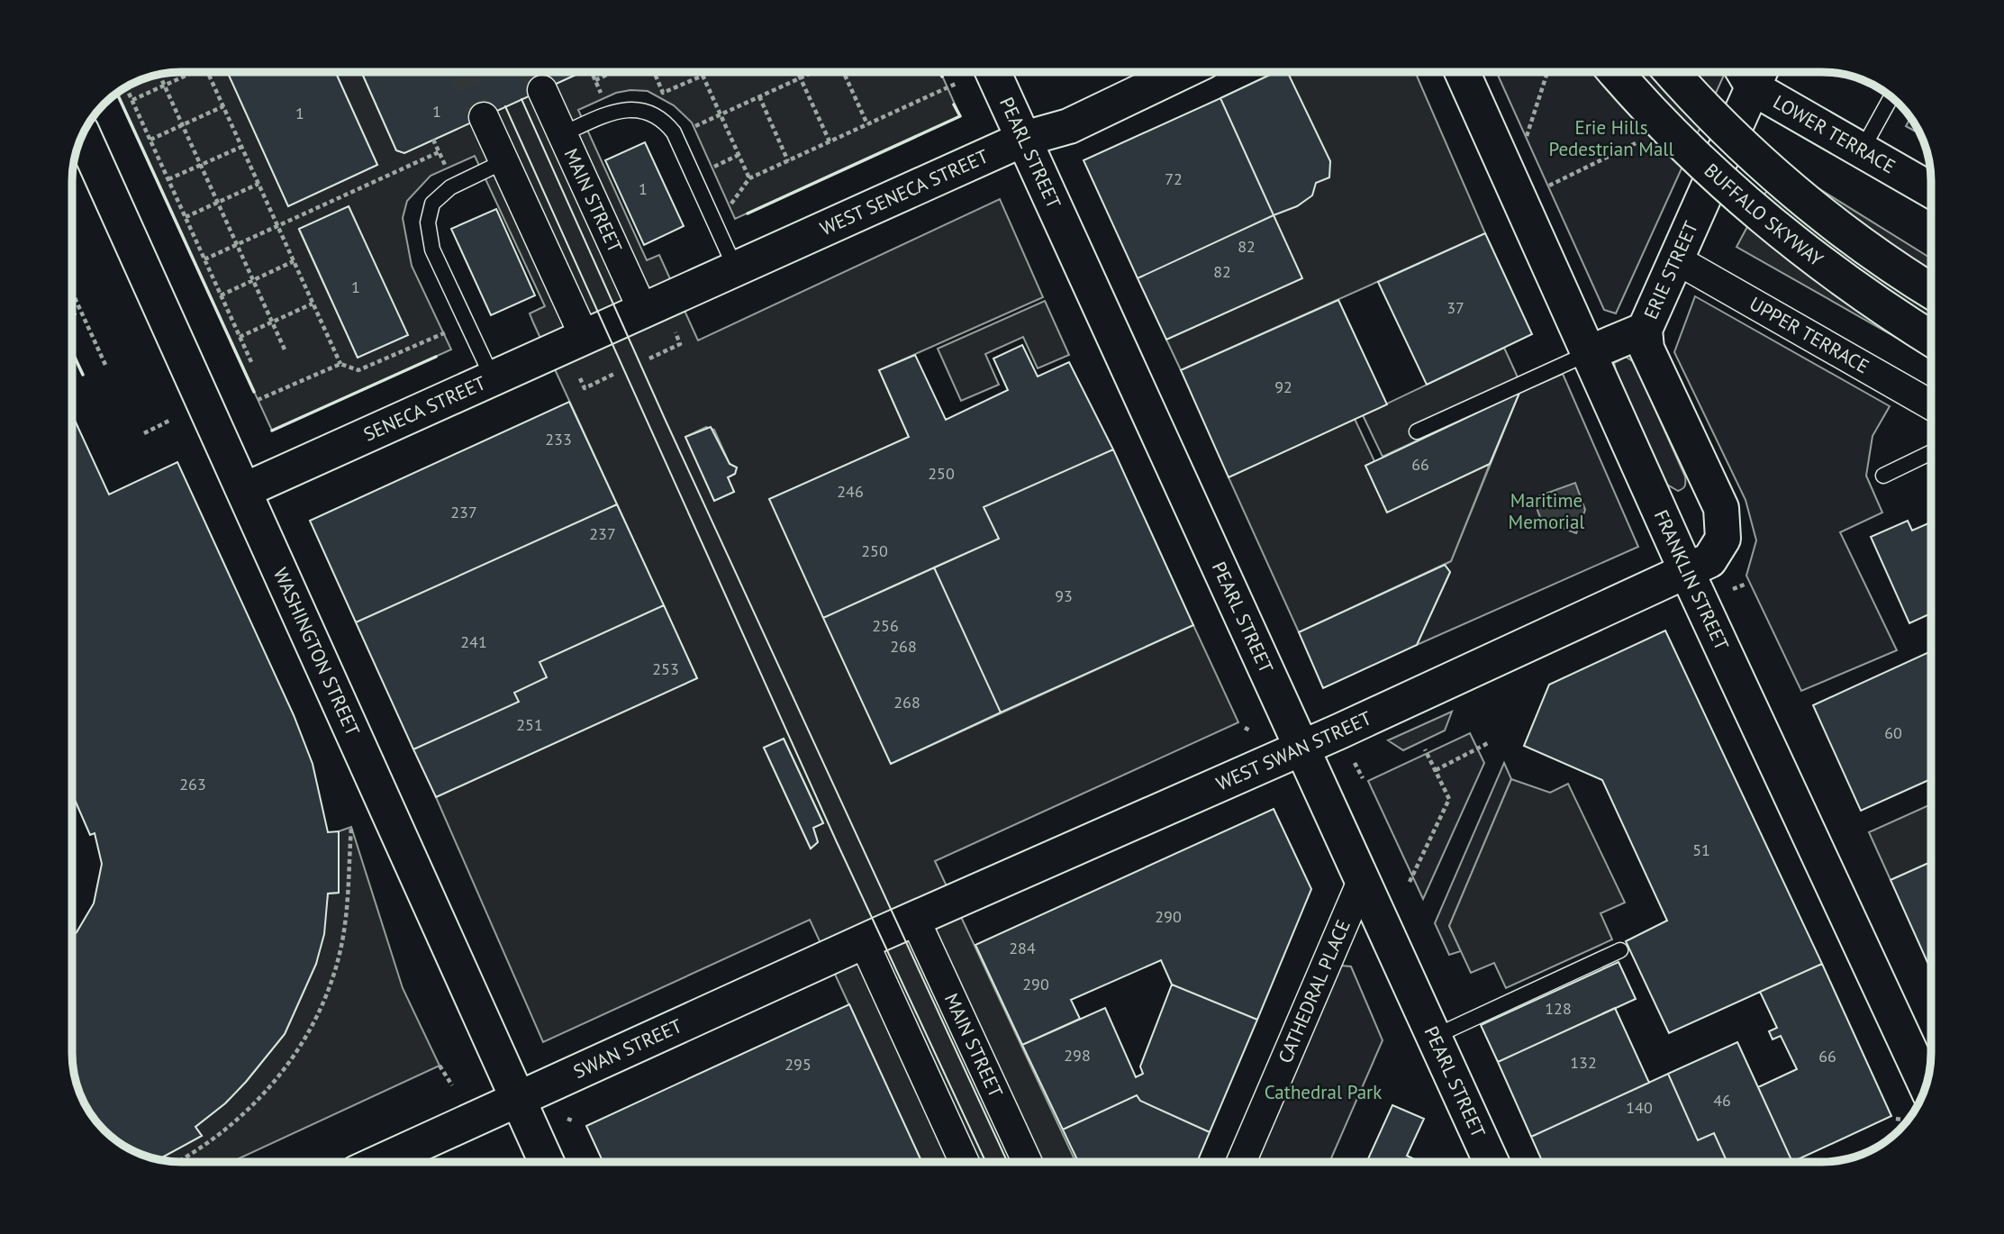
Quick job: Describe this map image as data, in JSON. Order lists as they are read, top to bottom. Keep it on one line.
{"streets":{"main road":["LOWER TERRACE","PEARL STREET","WEST SENECA STREET","BUFFALO SKYWAY","ERIE STREET","SENECA STREET","FRANKLIN STREET","WASHINGTON STREET","WEST SWAN STREET","SWAN STREET"],"street":["MAIN STREET","UPPER TERRACE","CATHEDRAL PLACE"]},"crossings":[["PEARL STREET","WEST SENECA STREET"],["PEARL STREET","WEST SWAN STREET"],["PEARL STREET","CATHEDRAL PLACE"],["WEST SENECA STREET","MAIN STREET"],["WEST SENECA STREET","SENECA STREET"],["MAIN STREET","WEST SWAN STREET"],["MAIN STREET","SWAN STREET"],["ERIE STREET","UPPER TERRACE"],["ERIE STREET","FRANKLIN STREET"],["ERIE STREET","WEST SWAN STREET"],["SENECA STREET","WASHINGTON STREET"],["FRANKLIN STREET","WEST SWAN STREET"],["WASHINGTON STREET","SWAN STREET"],["WEST SWAN STREET","SWAN STREET"]],"parks":["Erie Hills Pedestrian Mall","Maritime Memorial","Cathedral Park"],"house_numbers":["1","1","72","1","82","82","1","37","92","233","66","250","246","237","237","250","93","256","241","268","253","268","251","60","263","51","290","284","290","128","298","66","132","295","46","140"]}
